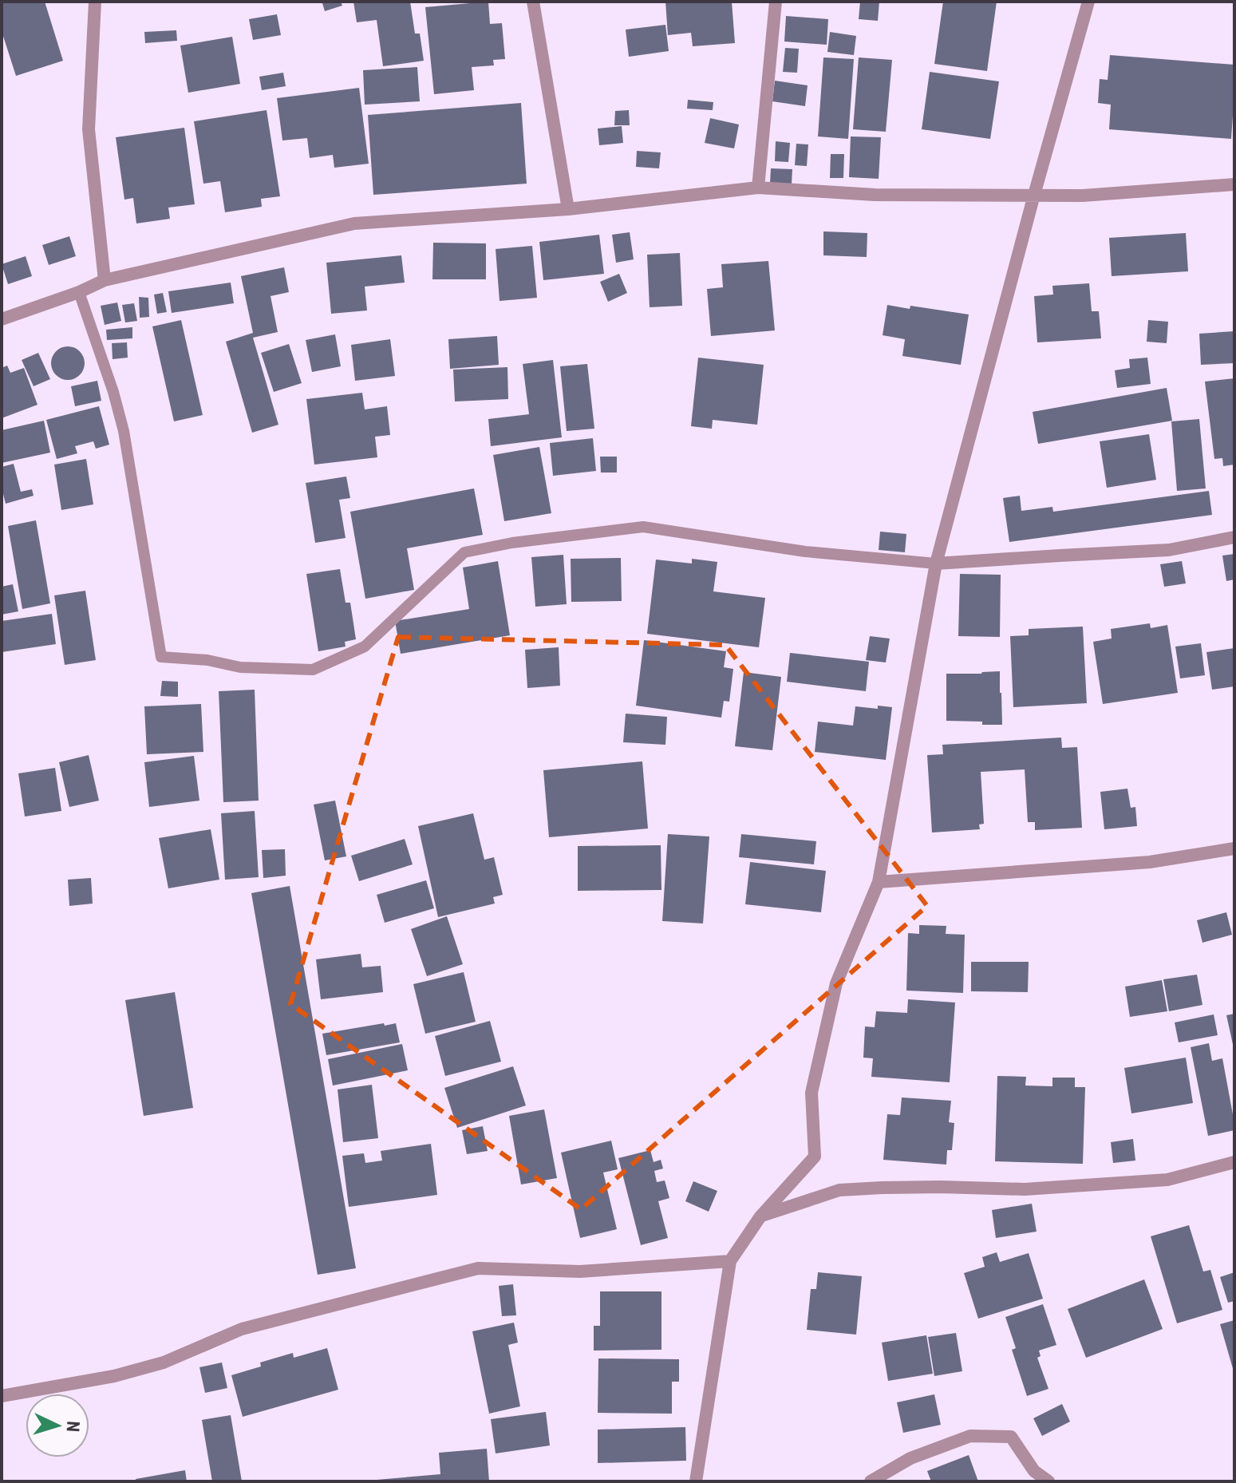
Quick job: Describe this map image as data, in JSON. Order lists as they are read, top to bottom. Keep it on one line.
{"north":"right"}
